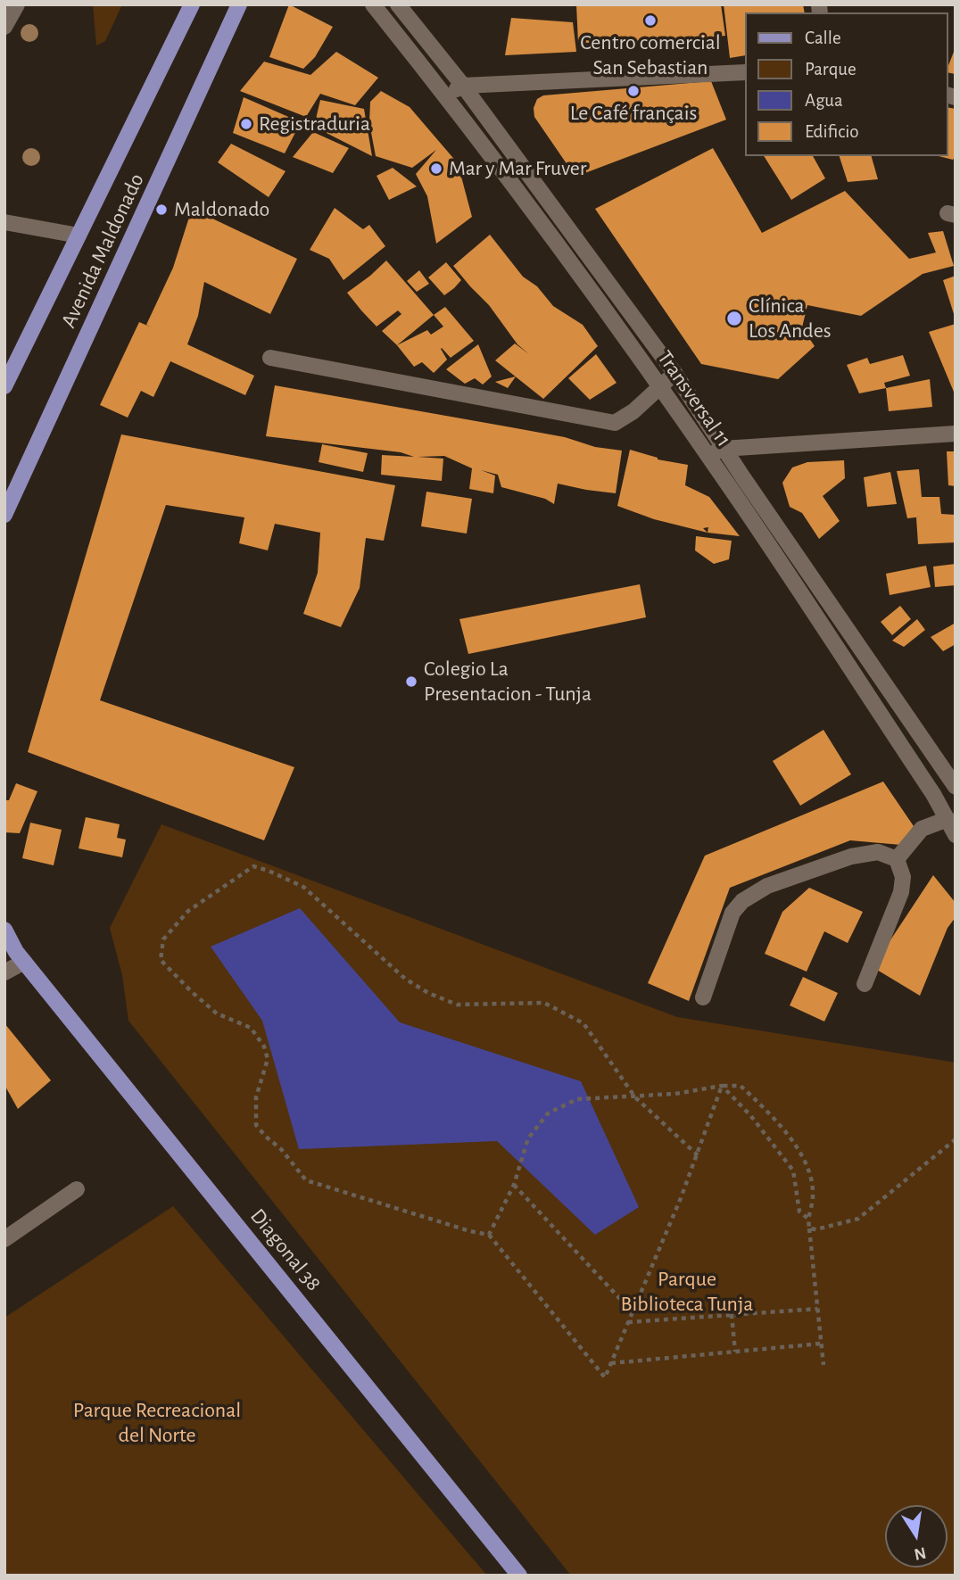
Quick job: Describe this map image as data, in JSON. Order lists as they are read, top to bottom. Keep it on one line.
{"streets":{"main road":["Avenida Maldonado","Diagonal 38"],"street":["Transversal 11"]},"parks":["Parque Biblioteca Tunja","Parque Recreacional del Norte"],"places":["Centro comercial San Sebastian","Le Café français","Registraduria","Mar y Mar Fruver","Maldonado","Clínica Los Andes","Colegio La Presentacion - Tunja"],"legend":["Calle","Parque","Agua","Edificio"],"north":"bottom"}
